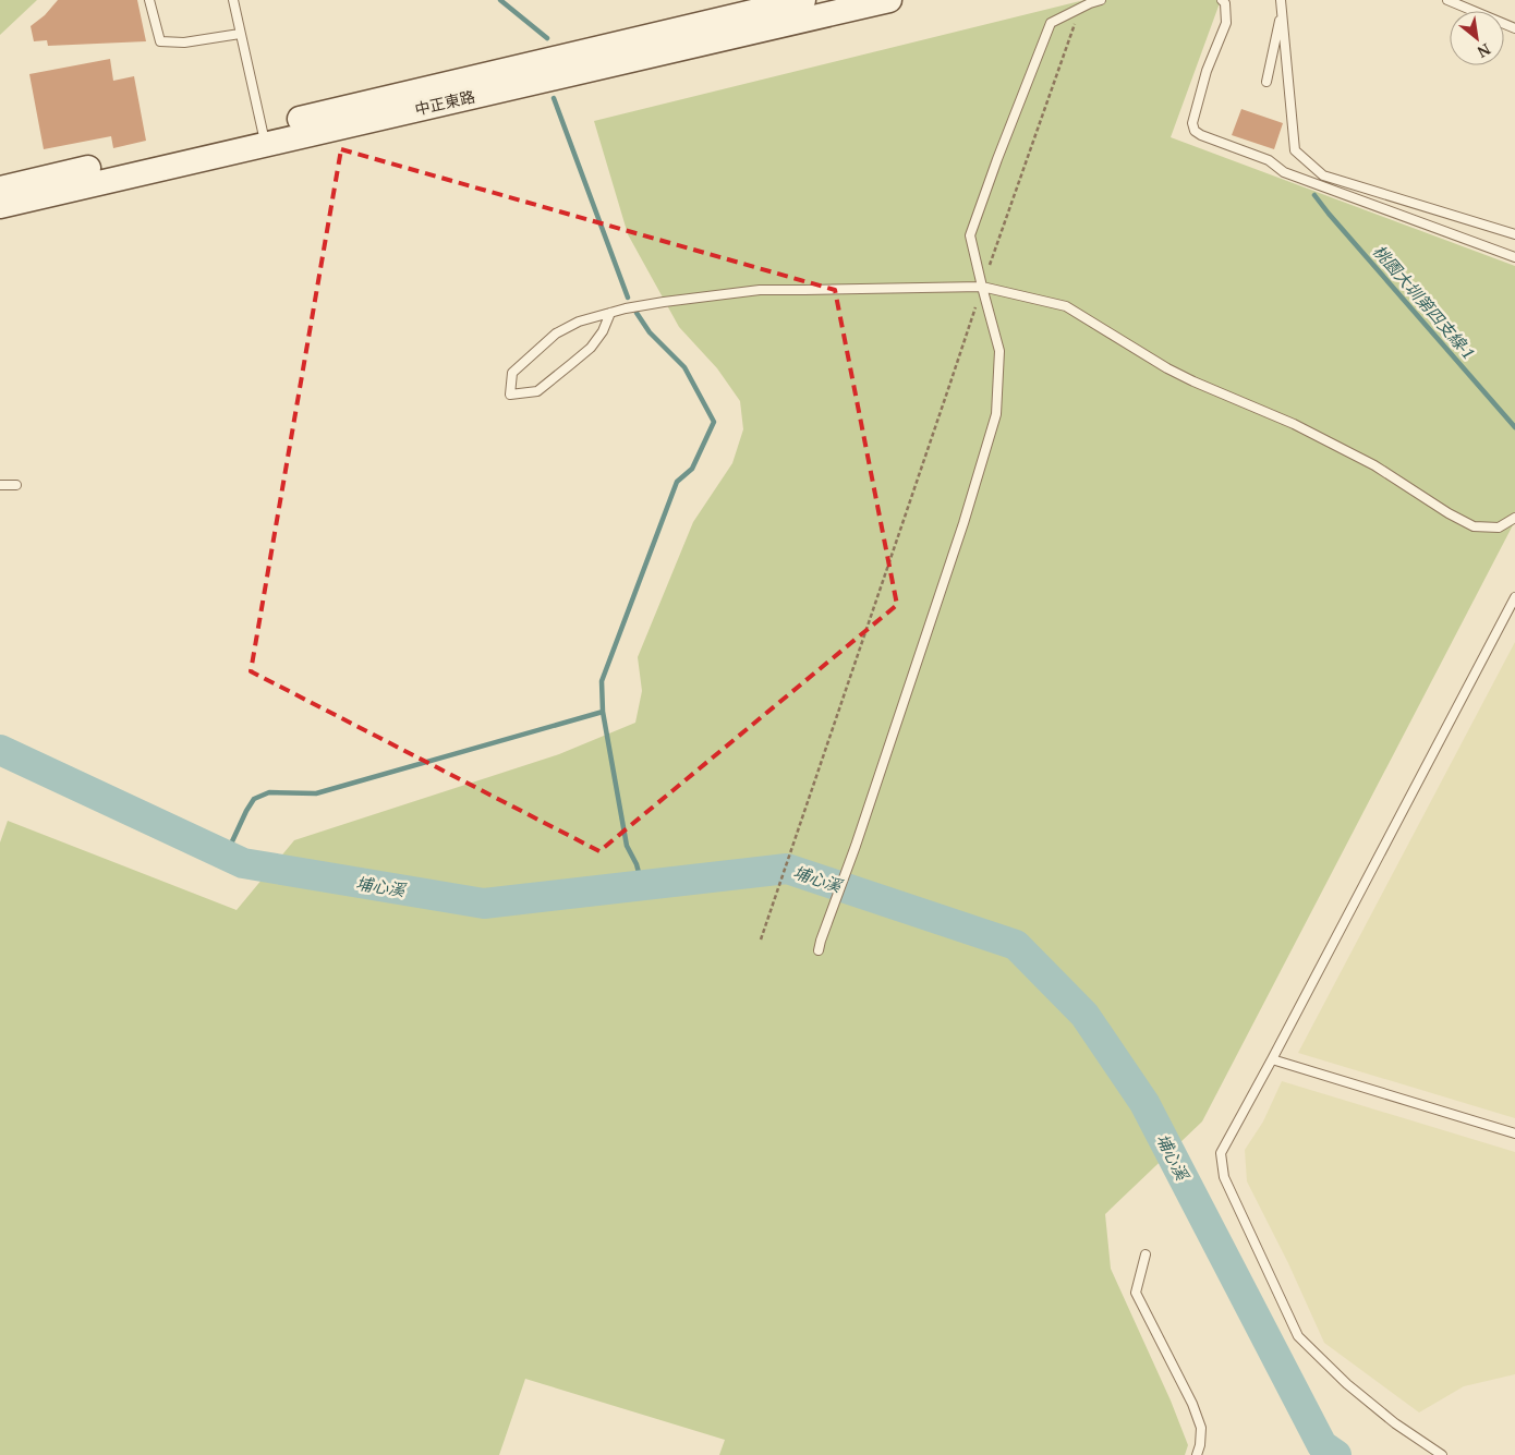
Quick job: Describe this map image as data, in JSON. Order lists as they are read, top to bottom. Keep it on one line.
{"streets":{"main road":["中正東路"]},"water":["桃園大圳第四支線-1","埔心溪"],"north":"bottom right"}
